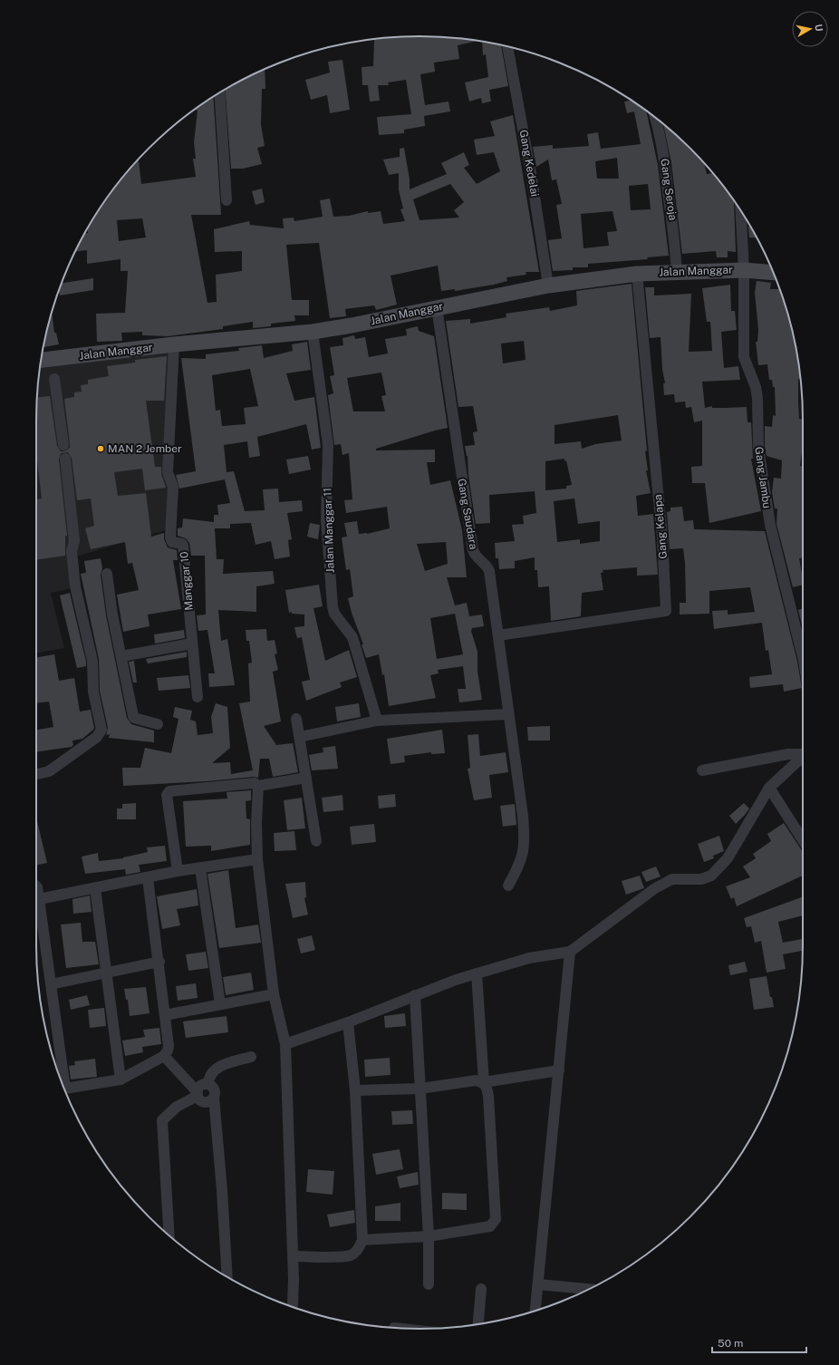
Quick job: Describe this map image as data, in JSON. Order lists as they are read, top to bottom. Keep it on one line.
{"streets":{"main road":["Jalan Manggar"],"street":["Gang Kedelai","Gang Seroja","Gang Jambu","Gang Saudara","Gang Kelapa","Jalan Manggar 11","Manggar 10"]},"crossings":[["Gang Kedelai","Jalan Manggar"],["Gang Seroja","Jalan Manggar"],["Jalan Manggar","Gang Jambu"],["Jalan Manggar","Gang Saudara"],["Jalan Manggar","Gang Kelapa"],["Jalan Manggar","Jalan Manggar 11"],["Jalan Manggar","Manggar 10"],["Gang Saudara","Gang Kelapa"]],"places":["MAN 2 Jember"],"scale_bar":"50 m","north":"right"}
